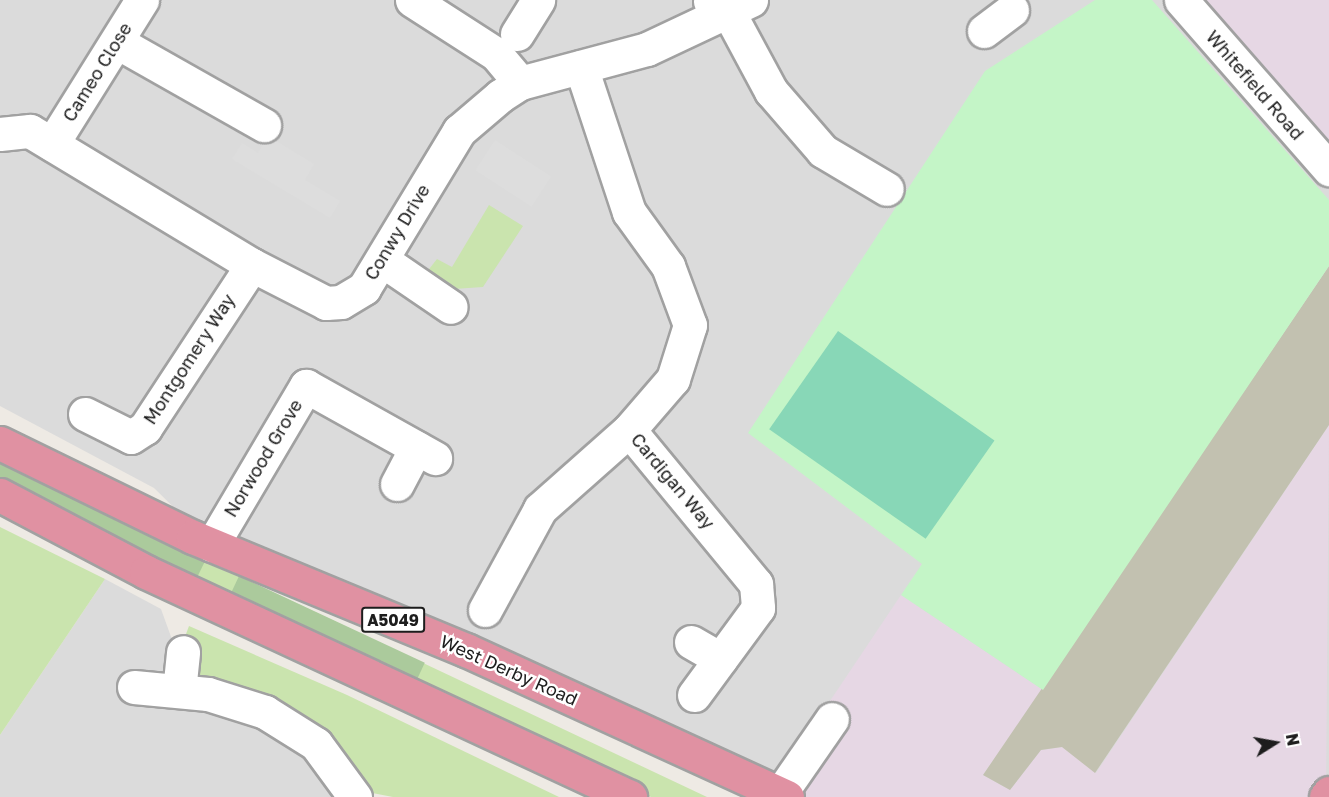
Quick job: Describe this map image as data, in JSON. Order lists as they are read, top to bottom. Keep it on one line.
{"streets":{"highway":["A5049","West Derby Road"],"street":["Cameo Close","Whitefield Road","Conwy Drive","Montgomery Way","Norwood Grove","Cardigan Way"]},"crossings":[["Cameo Close","Conwy Drive"],["Conwy Drive","Montgomery Way"],["Conwy Drive","Cardigan Way"],["Norwood Grove","West Derby Road"]],"north":"right"}
